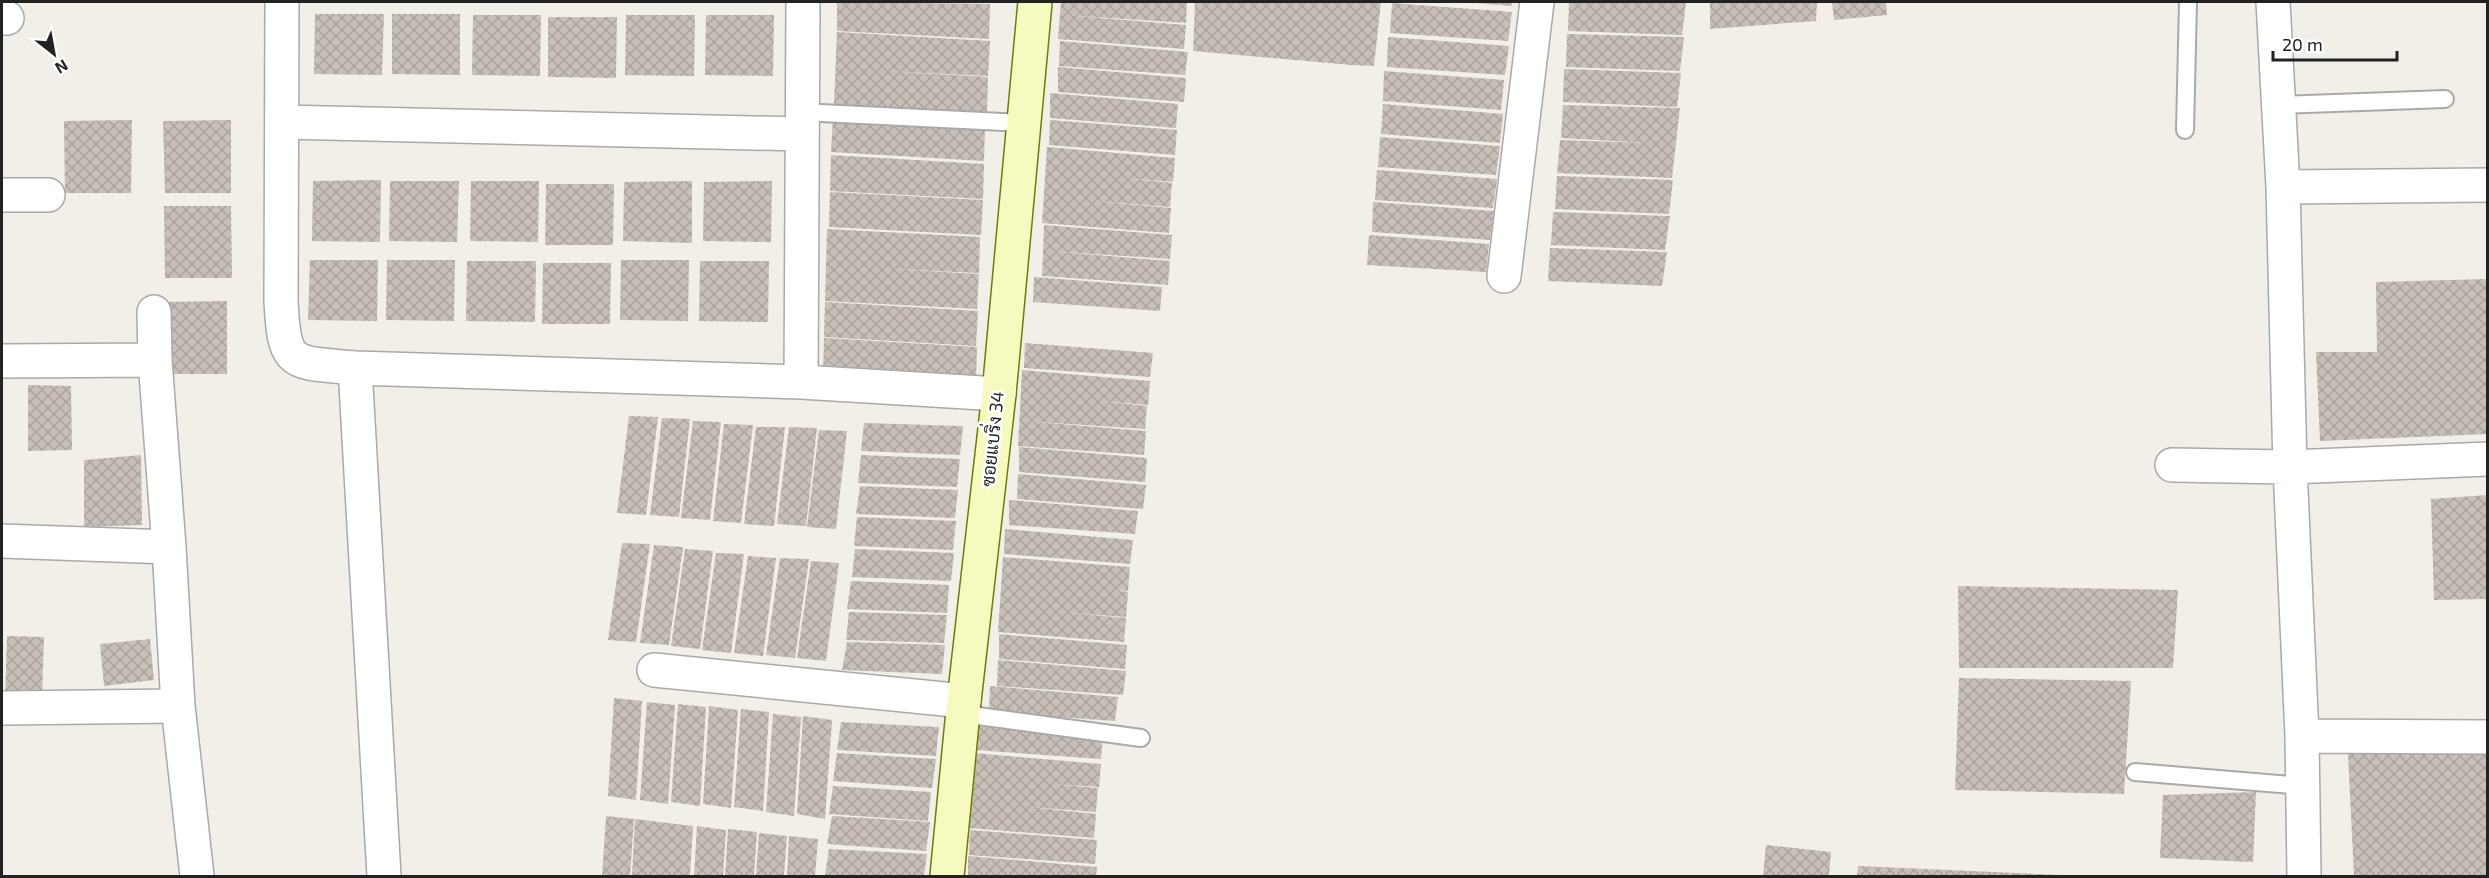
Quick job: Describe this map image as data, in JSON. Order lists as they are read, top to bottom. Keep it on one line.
{"streets":{"street":["ซอยแบริ่ง 34"]},"scale_bar":"20 m","north":"bottom right"}
